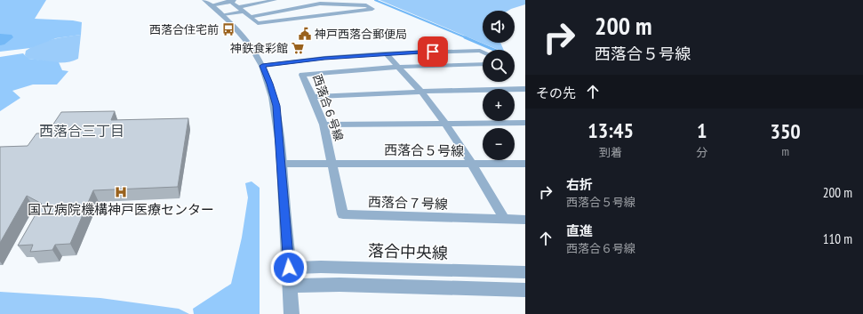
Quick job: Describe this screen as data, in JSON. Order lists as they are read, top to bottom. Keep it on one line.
{"streets":{"street":["西落合６号線","西落合５号線","西落合７号線","落合中央線"]},"crossings":[["西落合６号線","西落合５号線"],["西落合６号線","西落合７号線"],["西落合５号線","西落合７号線"]],"districts":["西落合三丁目"],"places":{"bus stop":["西落合住宅前"],"public building":["神戸西落合郵便局"],"supermarket":["神鉄食彩館"],"hospital":["国立病院機構神戸医療センター"]},"page":{"turn":["200 m","西落合５号線"],"map_buttons":["+","−"],"then":"その先","eta":["13:45","到着","1","分","350","m"],"list":[{"name":"右折","note":"西落合５号線","value":"200 m"},{"name":"直進","note":"西落合６号線","value":"110 m"}]}}
